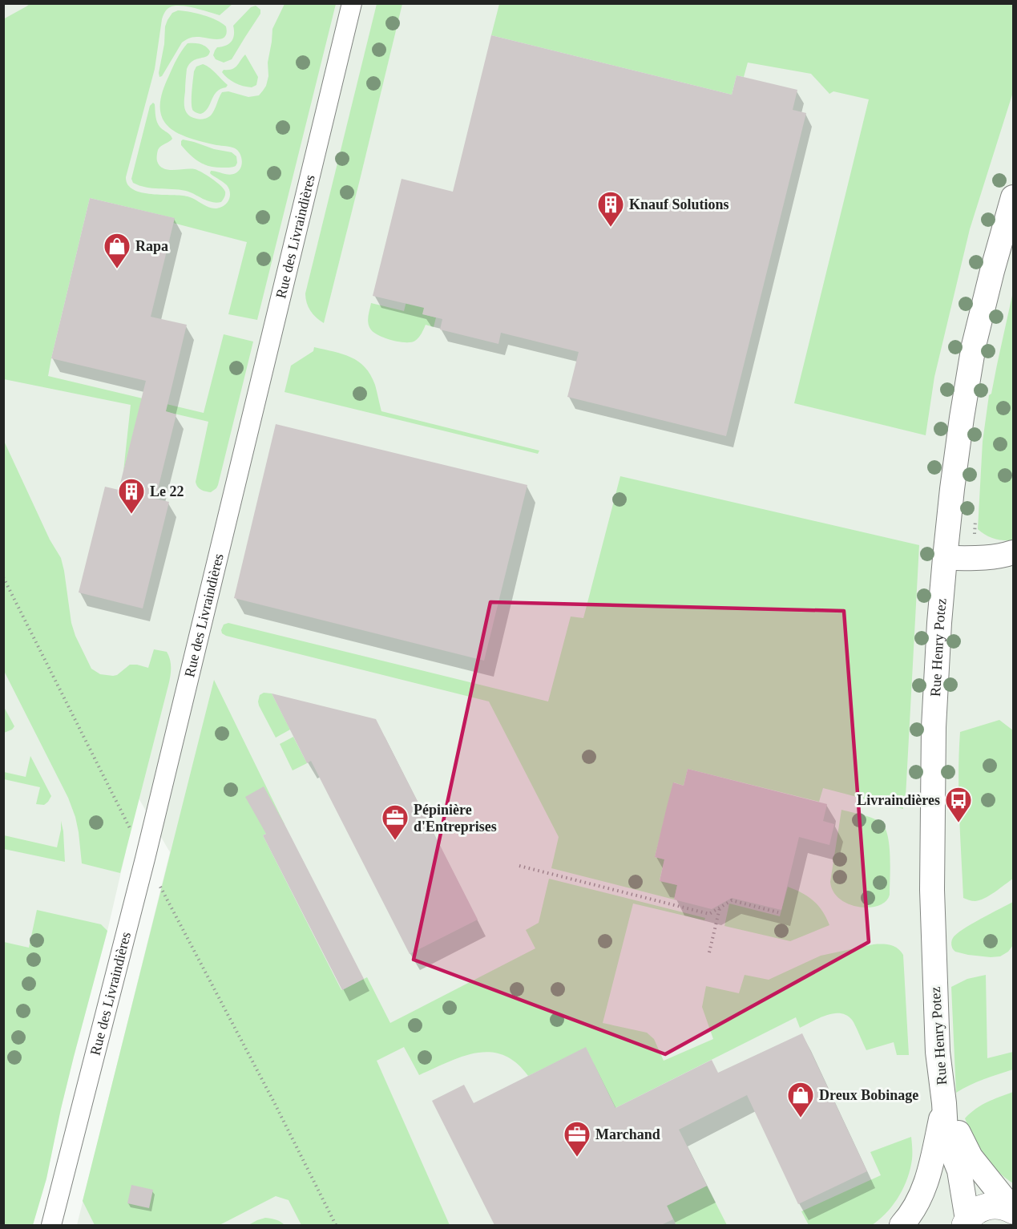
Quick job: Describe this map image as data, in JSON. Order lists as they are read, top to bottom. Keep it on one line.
{"streets":{"street":["Rue des Livraindières","Rue Henry Potez"]},"places":{"building":["Knauf Solutions","Le 22"],"shop":["Rapa","Dreux Bobinage"],"bus stop":["Livraindières"],"office":["Pépinière d'Entreprises","Marchand"]}}
